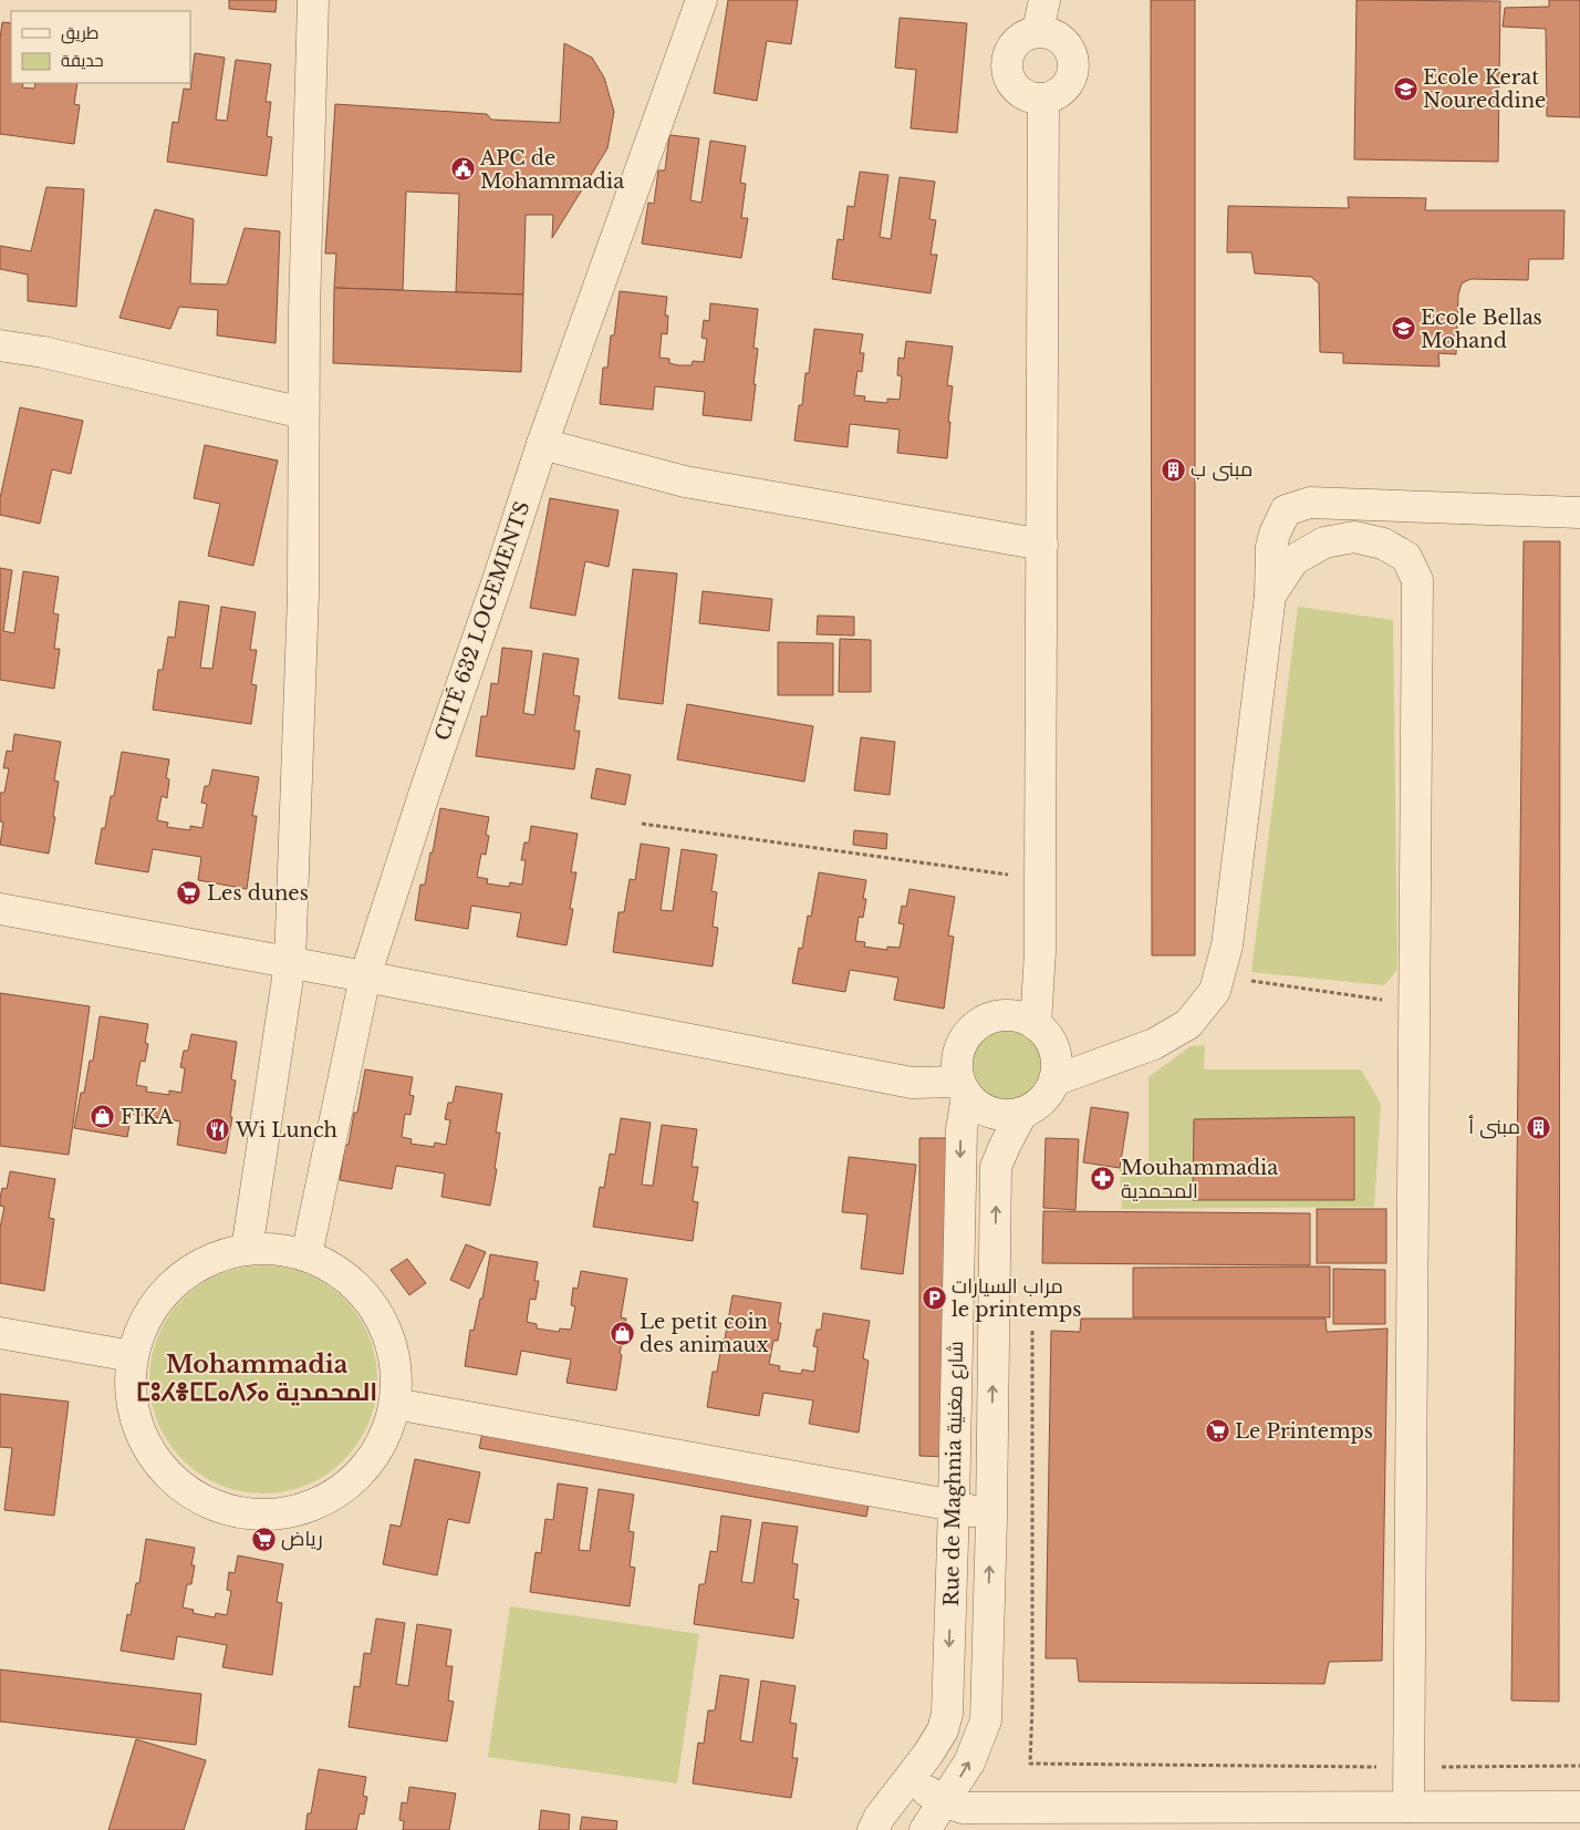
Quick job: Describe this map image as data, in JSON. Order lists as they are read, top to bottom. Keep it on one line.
{"streets":{"street":["CITÉ 632 LOGEMENTS","Rue de Maghnia شارع مغنية"]},"districts":["Mohammadia ⵎⵓⵃⴻⵎⵎⴰⴷⵢⴰ المحمدية"],"places":{"school or university":["Ecole Kerat Noureddine","Ecole Bellas Mohand"],"public building":["APC de Mohammadia"],"building":["مبنى ب","مبنى أ"],"supermarket":["Les dunes","Le Printemps","رياض"],"shop":["FIKA","Le petit coin des animaux"],"restaurant":["Wi Lunch"],"pharmacy":["Mouhammadia المحمدية"],"parking":["مراب السيارات le printemps"]},"legend":["طريق","حديقة"]}
